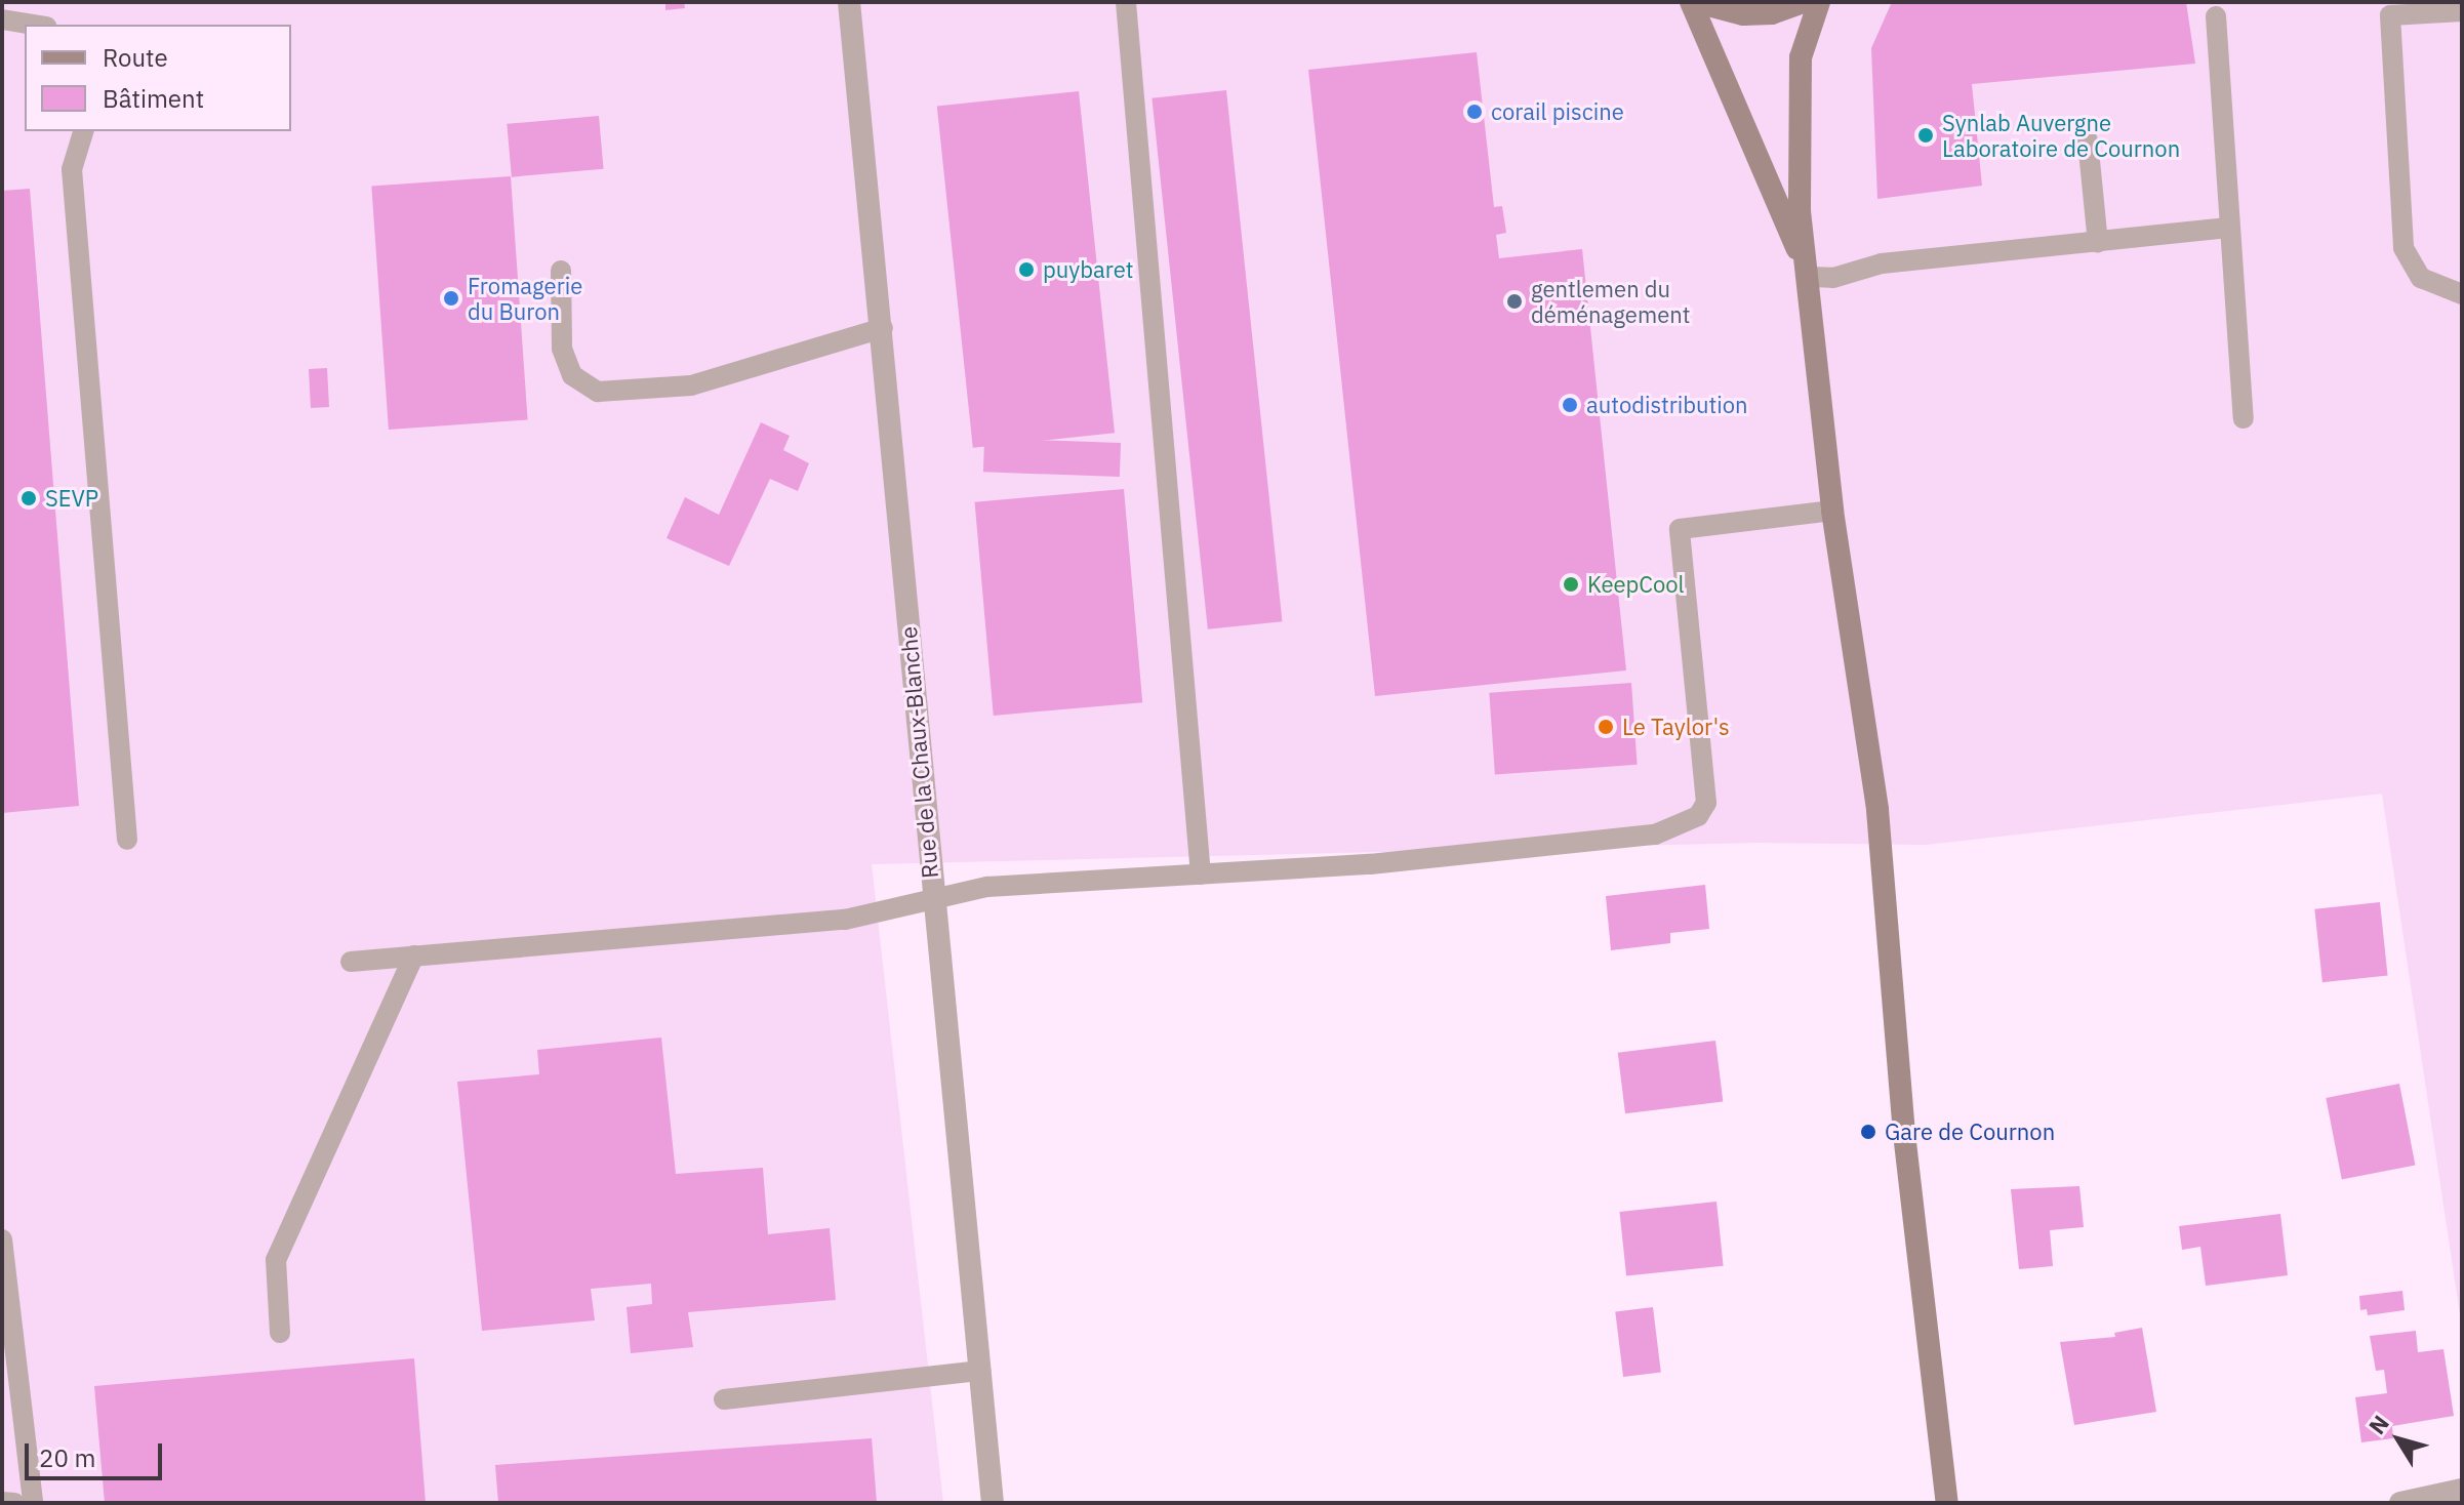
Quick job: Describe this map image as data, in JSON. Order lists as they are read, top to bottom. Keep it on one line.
{"streets":{"street":["Rue de la Chaux-Blanche"]},"places":["corail piscine","Synlab Auvergne Laboratoire de Cournon","puybaret","Fromagerie du Buron","gentlemen du déménagement","autodistribution","SEVP","KeepCool","Le Taylor's","Gare de Cournon"],"legend":["Route","Bâtiment"],"scale_bar":"20 m","north":"top left"}
